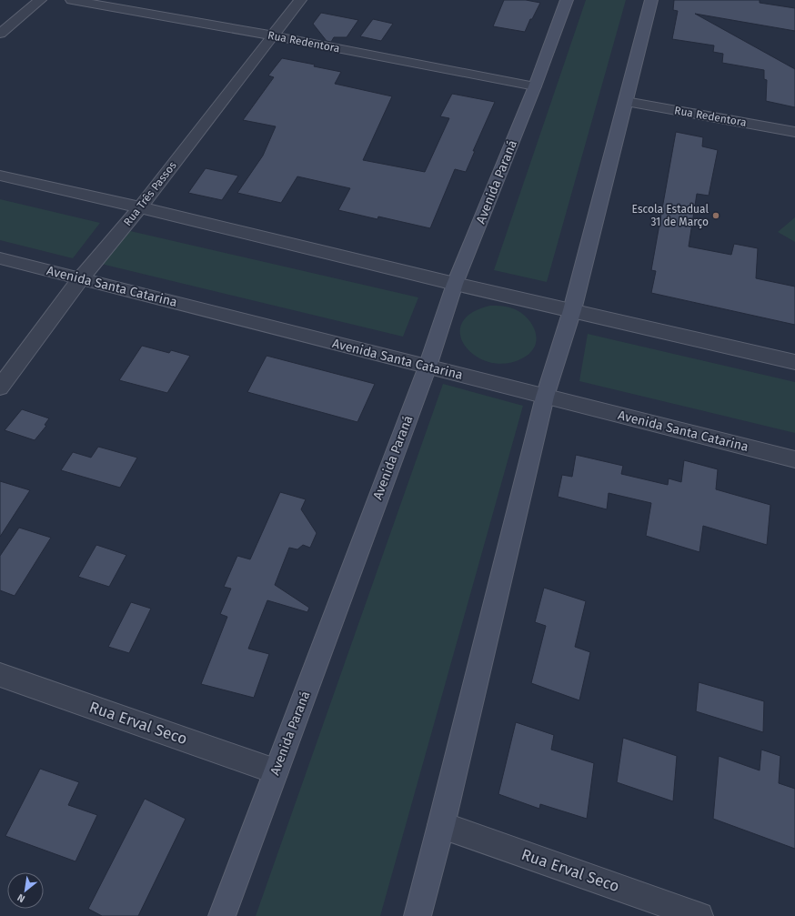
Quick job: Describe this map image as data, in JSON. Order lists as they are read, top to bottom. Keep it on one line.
{"streets":{"main road":["Avenida Paraná"],"street":["Rua Redentora","Rua Três Passos","Avenida Santa Catarina","Rua Erval Seco"]},"crossings":[["Rua Redentora","Avenida Paraná"],["Rua Redentora","Rua Três Passos"],["Avenida Paraná","Avenida Santa Catarina"],["Avenida Paraná","Rua Erval Seco"],["Rua Três Passos","Avenida Santa Catarina"]],"places":["Escola Estadual 31 de Março"],"north":"bottom left"}
